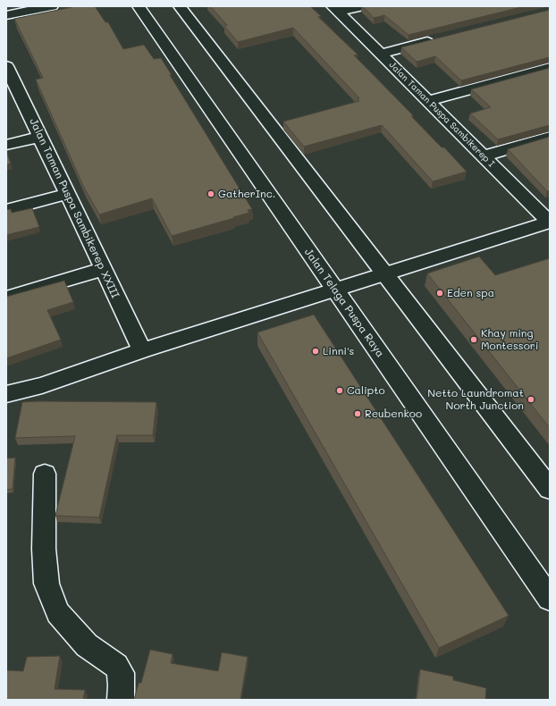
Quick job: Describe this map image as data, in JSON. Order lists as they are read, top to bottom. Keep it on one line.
{"streets":{"street":["Jalan Taman Puspa Sambikerep I","Jalan Taman Puspa Sambikerep XXIII","Jalan Telaga Puspa Raya"]},"places":["GatherInc.","Eden spa","Khay ming Montessori","Linni's","Calipto","Netto Laundromat North Junction","Reubenkoo"]}
